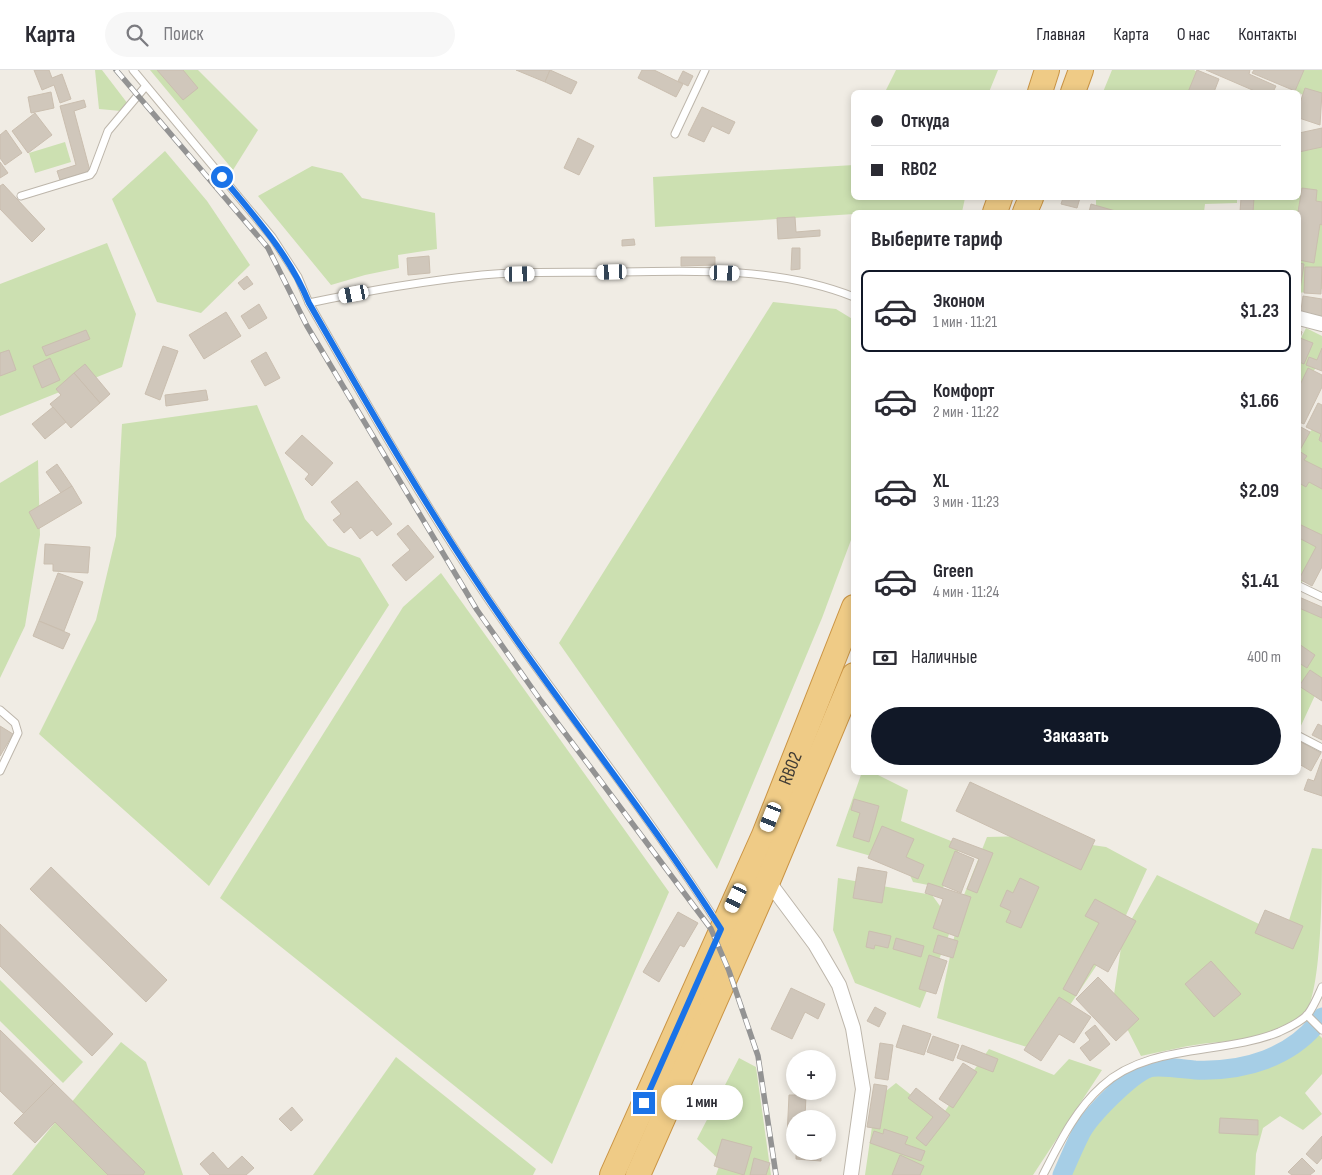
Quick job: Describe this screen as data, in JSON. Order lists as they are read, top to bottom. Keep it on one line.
{"streets":{"highway":["RB02"]},"page":{"header":"Карта","search":"Поиск","nav":["Главная","Карта","О нас","Контакты"],"banner":["Откуда","RB02"],"heading":"Выберите тариф","list":[{"name":"Эконом","note":"1 мин · 11:21","value":"$1.23"},{"name":"Комфорт","note":"2 мин · 11:22","value":"$1.66"},{"name":"XL","note":"3 мин · 11:23","value":"$2.09"},{"name":"Green","note":"4 мин · 11:24","value":"$1.41"}],"pay":["Наличные","400 m"],"buttons":"Заказать","map_buttons":["+","−"],"bubble":"1 мин"}}
